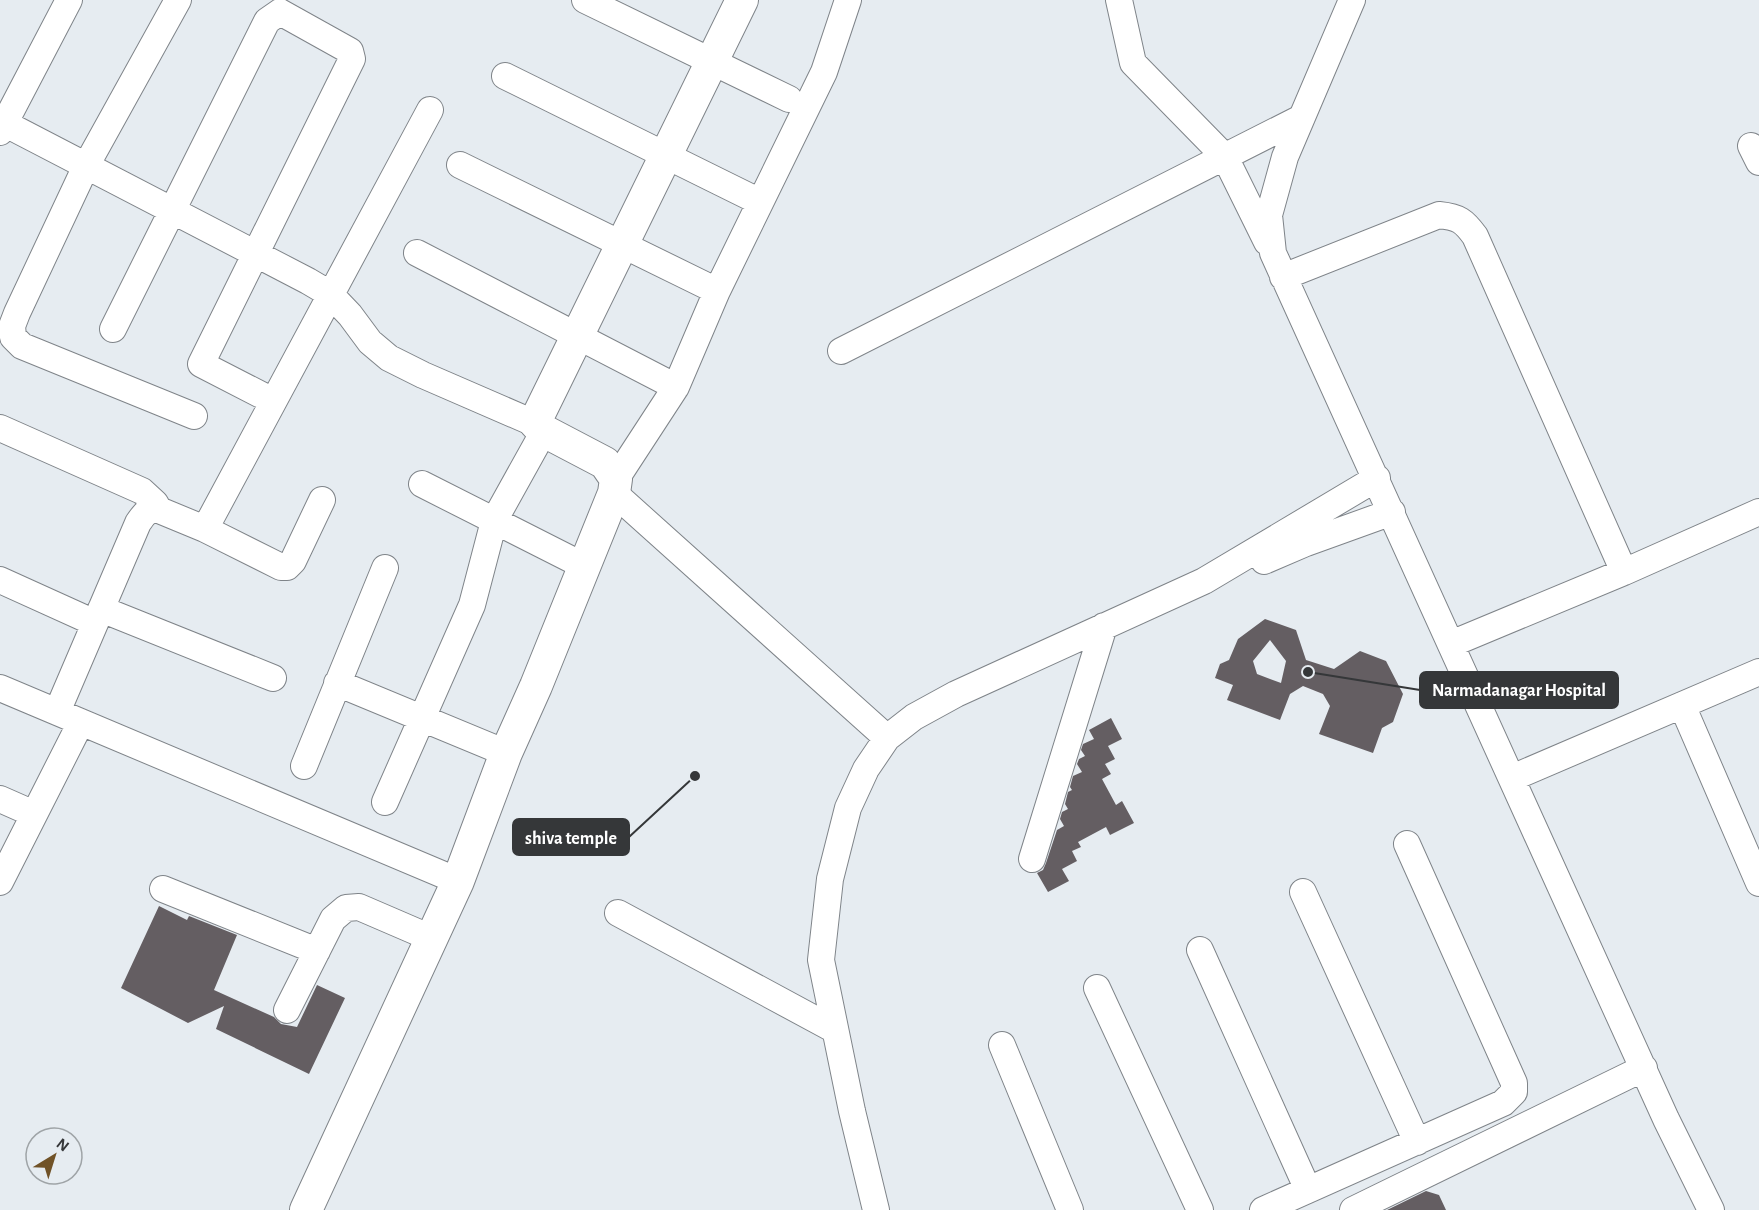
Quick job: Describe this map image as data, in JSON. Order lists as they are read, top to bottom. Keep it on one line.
{"places":["Narmadanagar Hospital","shiva temple"],"north":"top right"}
